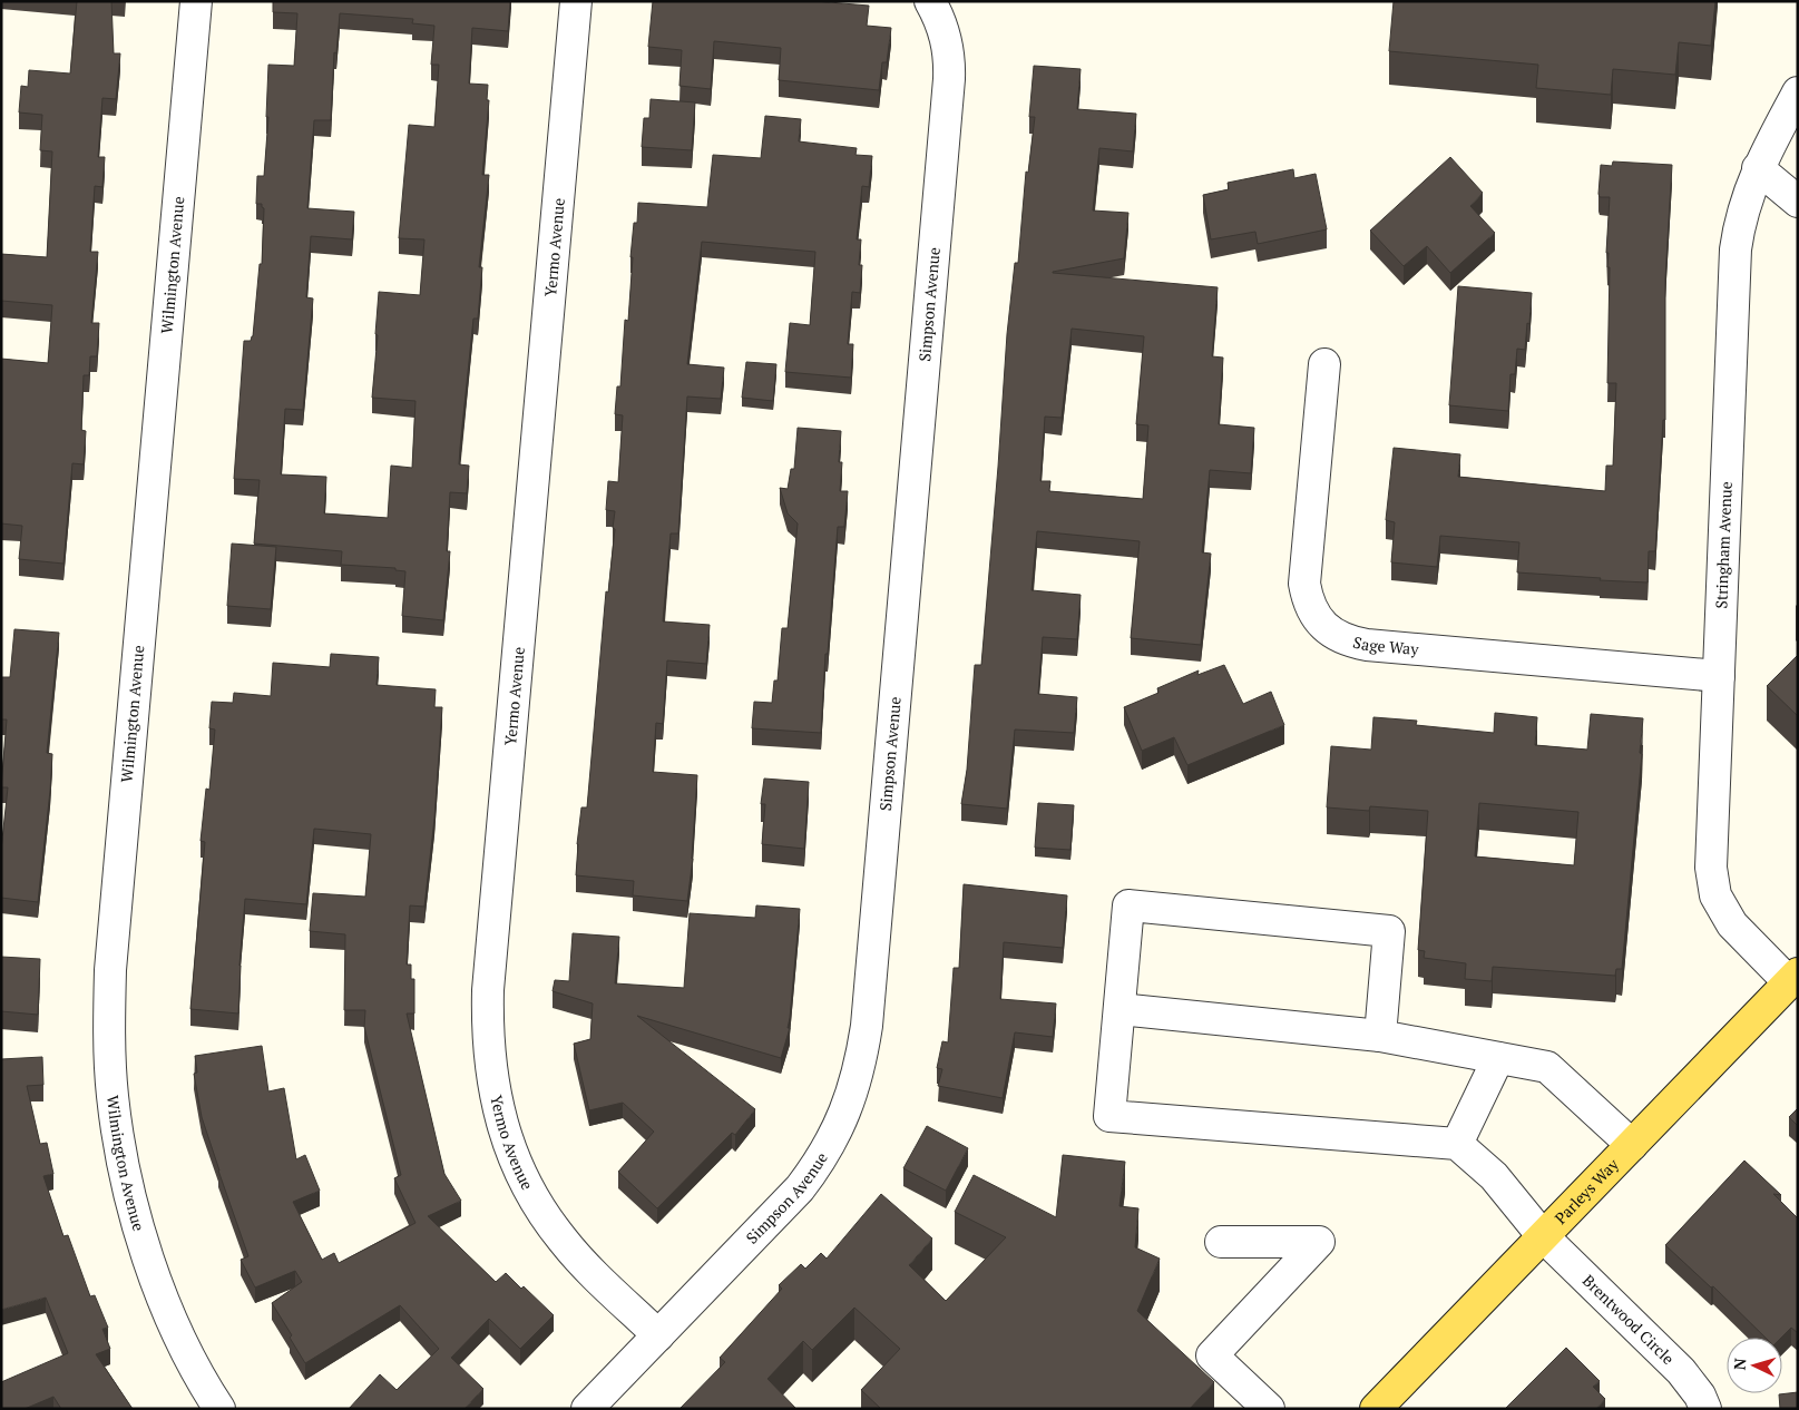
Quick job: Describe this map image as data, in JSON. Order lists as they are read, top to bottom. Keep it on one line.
{"streets":{"main road":["Parleys Way"],"street":["Yermo Avenue","Wilmington Avenue","Simpson Avenue","Stringham Avenue","Sage Way","Brentwood Circle"]},"crossings":[["Yermo Avenue","Simpson Avenue"],["Stringham Avenue","Sage Way"],["Stringham Avenue","Parleys Way"],["Parleys Way","Brentwood Circle"]],"north":"left"}
